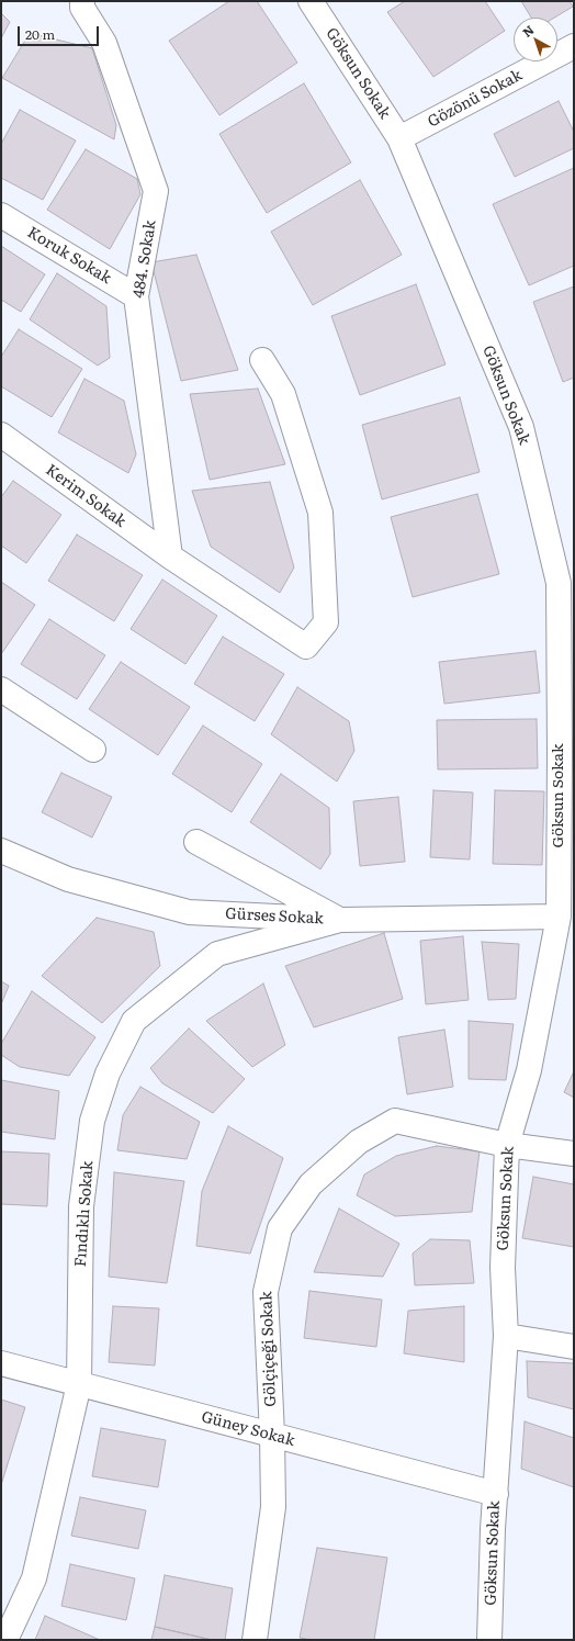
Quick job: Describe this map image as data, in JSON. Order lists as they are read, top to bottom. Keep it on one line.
{"streets":{"street":["Göksun Sokak","Gözönü Sokak","Koruk Sokak","484. Sokak","Kerim Sokak","Gürses Sokak","Fındıklı Sokak","Gölçiçeği Sokak","Güney Sokak"]},"crossings":[["Göksun Sokak","Gözönü Sokak"],["Göksun Sokak","Gürses Sokak"],["Göksun Sokak","Gölçiçeği Sokak"],["Göksun Sokak","Güney Sokak"],["Koruk Sokak","484. Sokak"],["484. Sokak","Kerim Sokak"],["Gürses Sokak","Fındıklı Sokak"],["Fındıklı Sokak","Güney Sokak"],["Gölçiçeği Sokak","Güney Sokak"]],"scale_bar":"20 m","north":"top left"}
